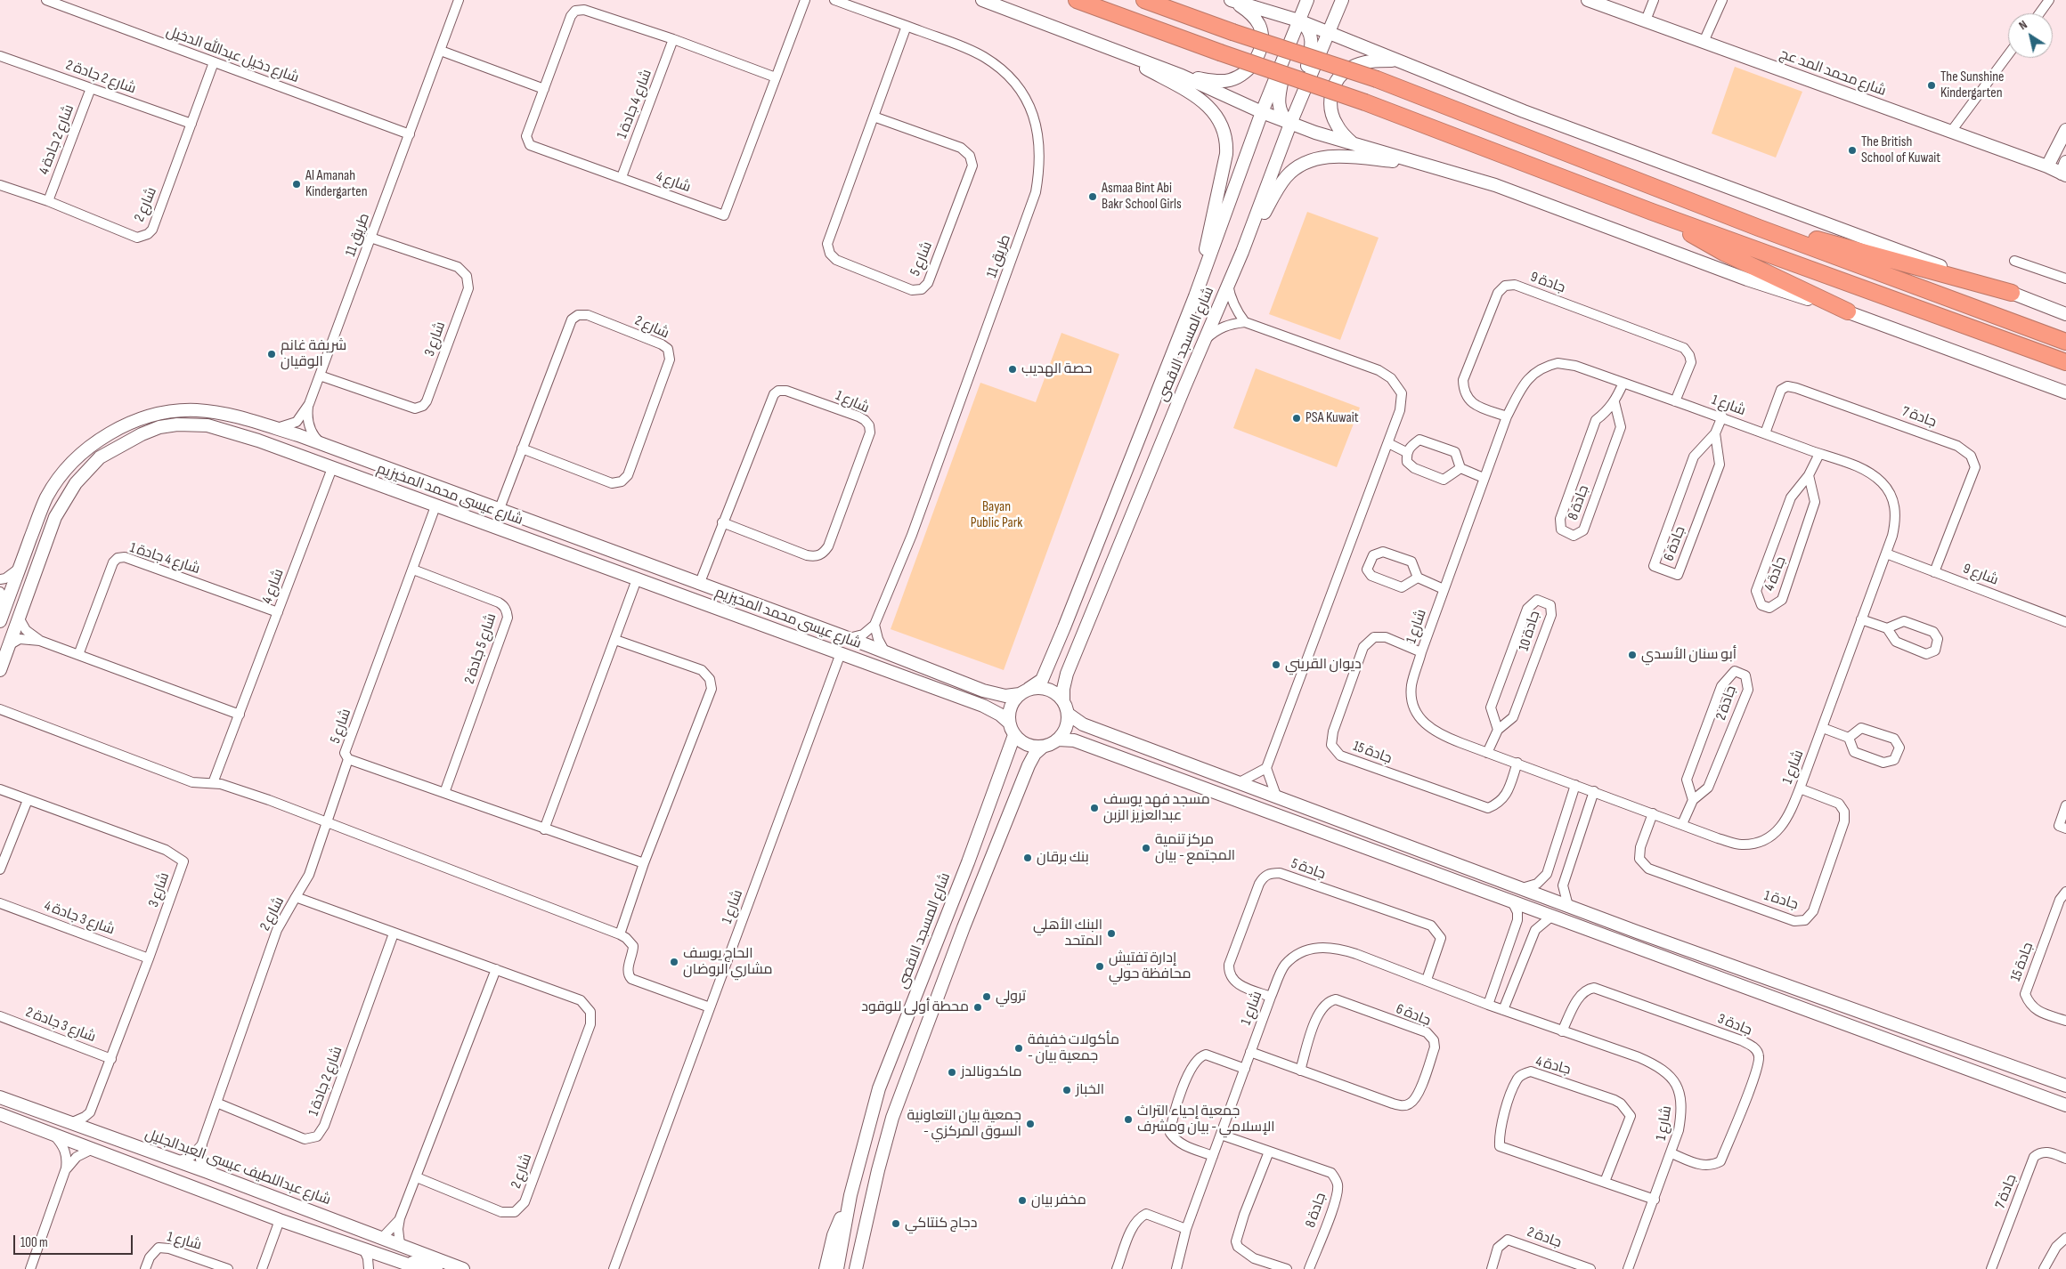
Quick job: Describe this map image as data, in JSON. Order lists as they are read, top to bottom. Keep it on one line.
{"streets":{"street":["شارع دخيل عبدالله الدخيل","شارع محمد المد عج","شارع 2 جادة 2","شارع 4 جادة 1","شارع 2 جادة 4","شارع 4","شارع 2","طريق 11","شارع 5","جادة 9","شارع 3","شارع المسجد الاقصى","شارع 1","جادة 7","شارع عيسى محمد المخيزيم","جادة 8","جادة 6","جادة 4","شارع 9","جادة 10","شارع 5 جادة 2","جادة 2","جادة 15","جادة 5","جادة 1","شارع 3 جادة 4","شارع 3 جادة 2","جادة 3","شارع 2 جادة 1","شارع عبداللطيف عيسى العبدالجليل"]},"crossings":[["شارع دخيل عبدالله الدخيل","شارع 2"],["شارع دخيل عبدالله الدخيل","طريق 11"],["شارع 2 جادة 2","شارع 2 جادة 4"],["شارع 2 جادة 2","شارع 2"],["شارع 4 جادة 1","شارع 4"],["شارع 2 جادة 4","شارع 2"],["شارع 4","شارع عيسى محمد المخيزيم"],["شارع 2","شارع عيسى محمد المخيزيم"],["شارع 2","شارع 2 جادة 1"],["شارع 2","شارع عبداللطيف عيسى العبدالجليل"],["طريق 11","شارع 5"],["طريق 11","شارع 3"],["طريق 11","شارع عيسى محمد المخيزيم"],["شارع 5","شارع عيسى محمد المخيزيم"],["شارع 5","شارع 5 جادة 2"],["جادة 9","شارع 1"],["شارع 3","شارع 3 جادة 4"],["شارع 3","شارع 3 جادة 2"],["شارع المسجد الاقصى","شارع عيسى محمد المخيزيم"],["شارع 1","جادة 7"],["شارع 1","شارع عيسى محمد المخيزيم"],["شارع 1","جادة 8"],["شارع 1","جادة 6"],["شارع 1","جادة 4"],["شارع 1","شارع 9"],["شارع 1","جادة 10"],["شارع 1","جادة 2"],["شارع 1","جادة 15"],["شارع 1","جادة 5"],["شارع 1","جادة 1"],["شارع 1","جادة 3"],["جادة 7","شارع 9"]],"parks":["Bayan Public Park"],"places":["The Sunshine Kindergarten","The British School of Kuwait","Al Amanah Kindergarten","Asmaa Bint Abi Bakr School Girls","شريفة غانم الوقيان","حصة الهديب","PSA Kuwait","أبو سنان الأسدي","ديوان القريني","مسجد فهد يوسف عبدالعزيز الزبن","مركز تنمية المجتمع - بيان","بنك برقان","البنك الأهلي المتحد","الحاج يوسف مشاري الروضان","إدارة تفتيش محافظة حولي","ترولي","محطة أولى للوقود","مأكولات خفيفة - جمعية بيان","ماكدونالدز","الخباز","جمعية إحياء التراث الإسلامي - بيان ومشرف","جمعية بيان التعاونية - السوق المركزي","مخفر بيان","دجاج كنتاكي"],"scale_bar":"100 m","north":"top left"}
